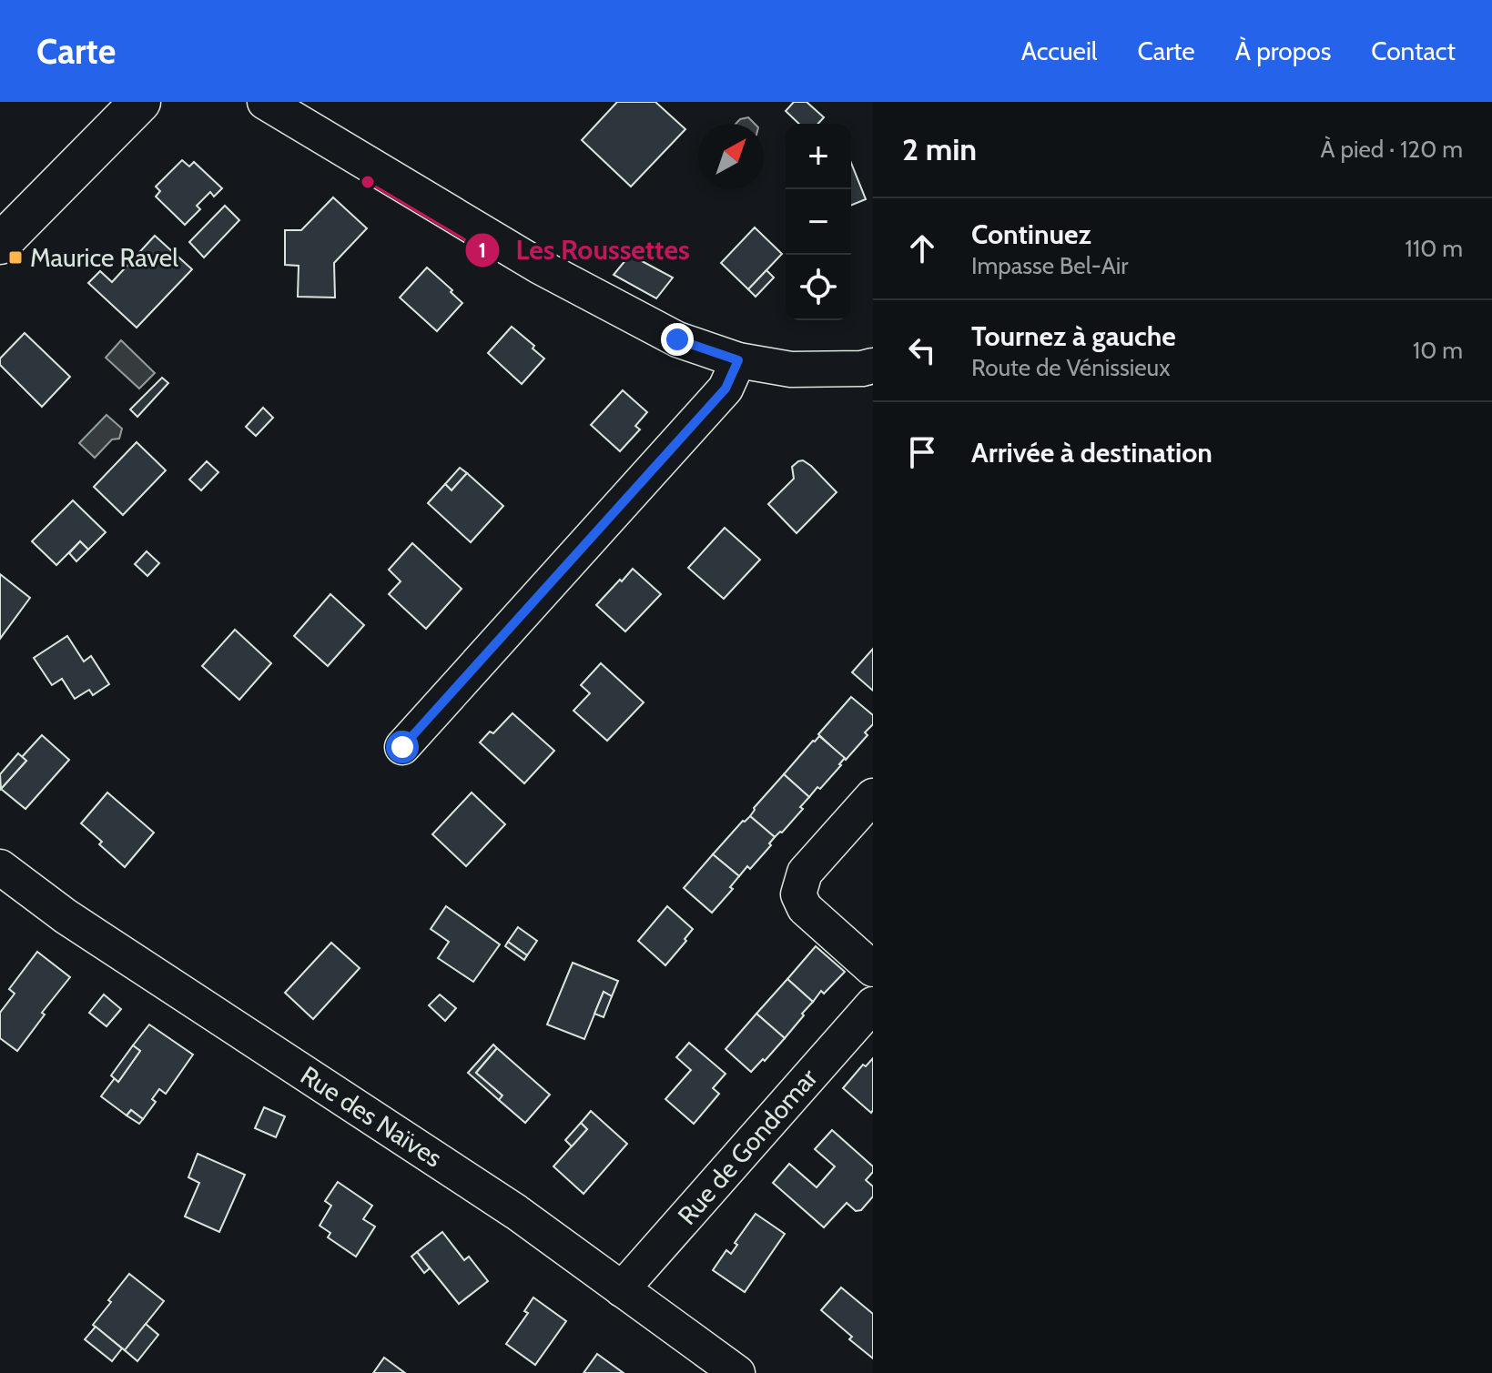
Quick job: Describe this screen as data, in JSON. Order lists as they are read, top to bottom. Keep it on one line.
{"streets":{"street":["Rue des Naïves","Rue de Gondomar"]},"crossings":[["Rue des Naïves","Rue de Gondomar"]],"places":{"other":["Les Roussettes"],"transit":["Maurice Ravel"]},"north":"top right","page":{"header":"Carte","nav":["Accueil","Carte","À propos","Contact"],"heading":["2 min","À pied · 120 m"],"map_buttons":["+","−"],"list":[["Continuez","Impasse Bel-Air","110 m"],["Tournez à gauche","Route de Vénissieux","10 m"],"Arrivée à destination"]}}
